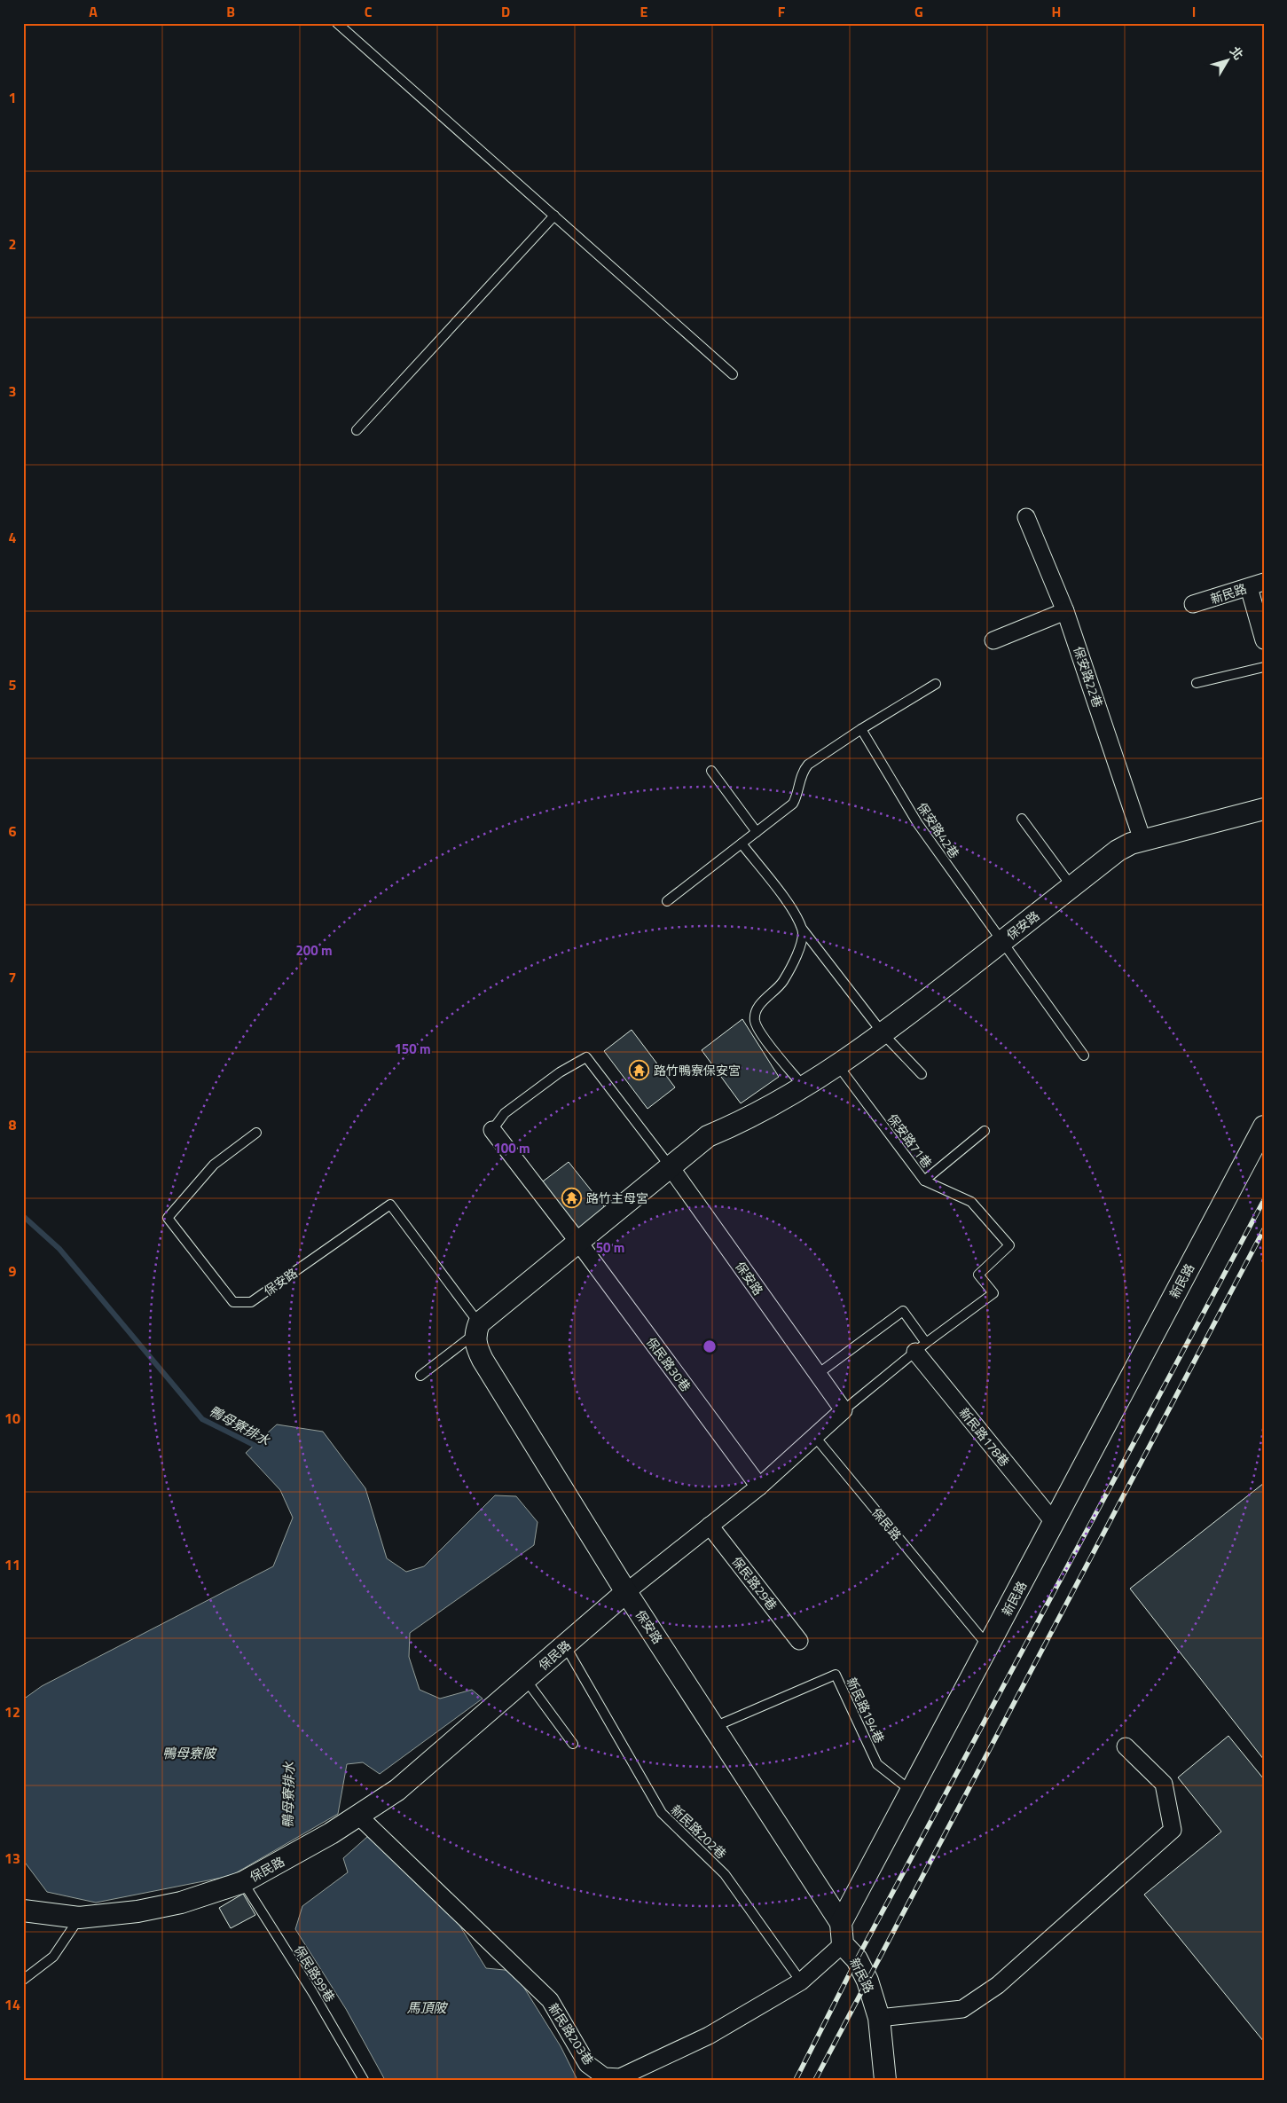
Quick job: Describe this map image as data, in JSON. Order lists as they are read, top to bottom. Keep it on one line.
{"streets":{"street":["新民路","保安路22巷","保安路","保民路30巷","新民路178巷","保民路","保民路29巷","新民路203巷"],"lane":["保安路42巷","保安路71巷","新民路194巷","新民路202巷","保民路99巷"]},"crossings":[["新民路","保安路"],["新民路","新民路178巷"],["新民路","保民路"],["新民路","新民路194巷"],["新民路","新民路203巷"],["保安路22巷","保安路"],["保安路42巷","保安路"],["保安路","保安路71巷"],["保安路","保民路30巷"],["保安路","保民路"],["保安路","新民路194巷"],["保安路","新民路203巷"],["保安路71巷","新民路178巷"],["保民路30巷","保民路"],["保民路","保民路29巷"],["保民路","新民路202巷"],["保民路","保民路99巷"],["保民路","新民路203巷"],["新民路202巷","新民路203巷"]],"water":["鴨母寮排水","鴨母寮陂","馬頂陂"],"places":{"temple":["路竹鴨寮保安宮","路竹主母宮"]},"north":"top right","grid":{"columns":["A","B","C","D","E","F","G","H","I"],"rows":["1","2","3","4","5","6","7","8","9","10","11","12","13","14"]},"rings":["200 m","150 m","100 m","50 m"]}
